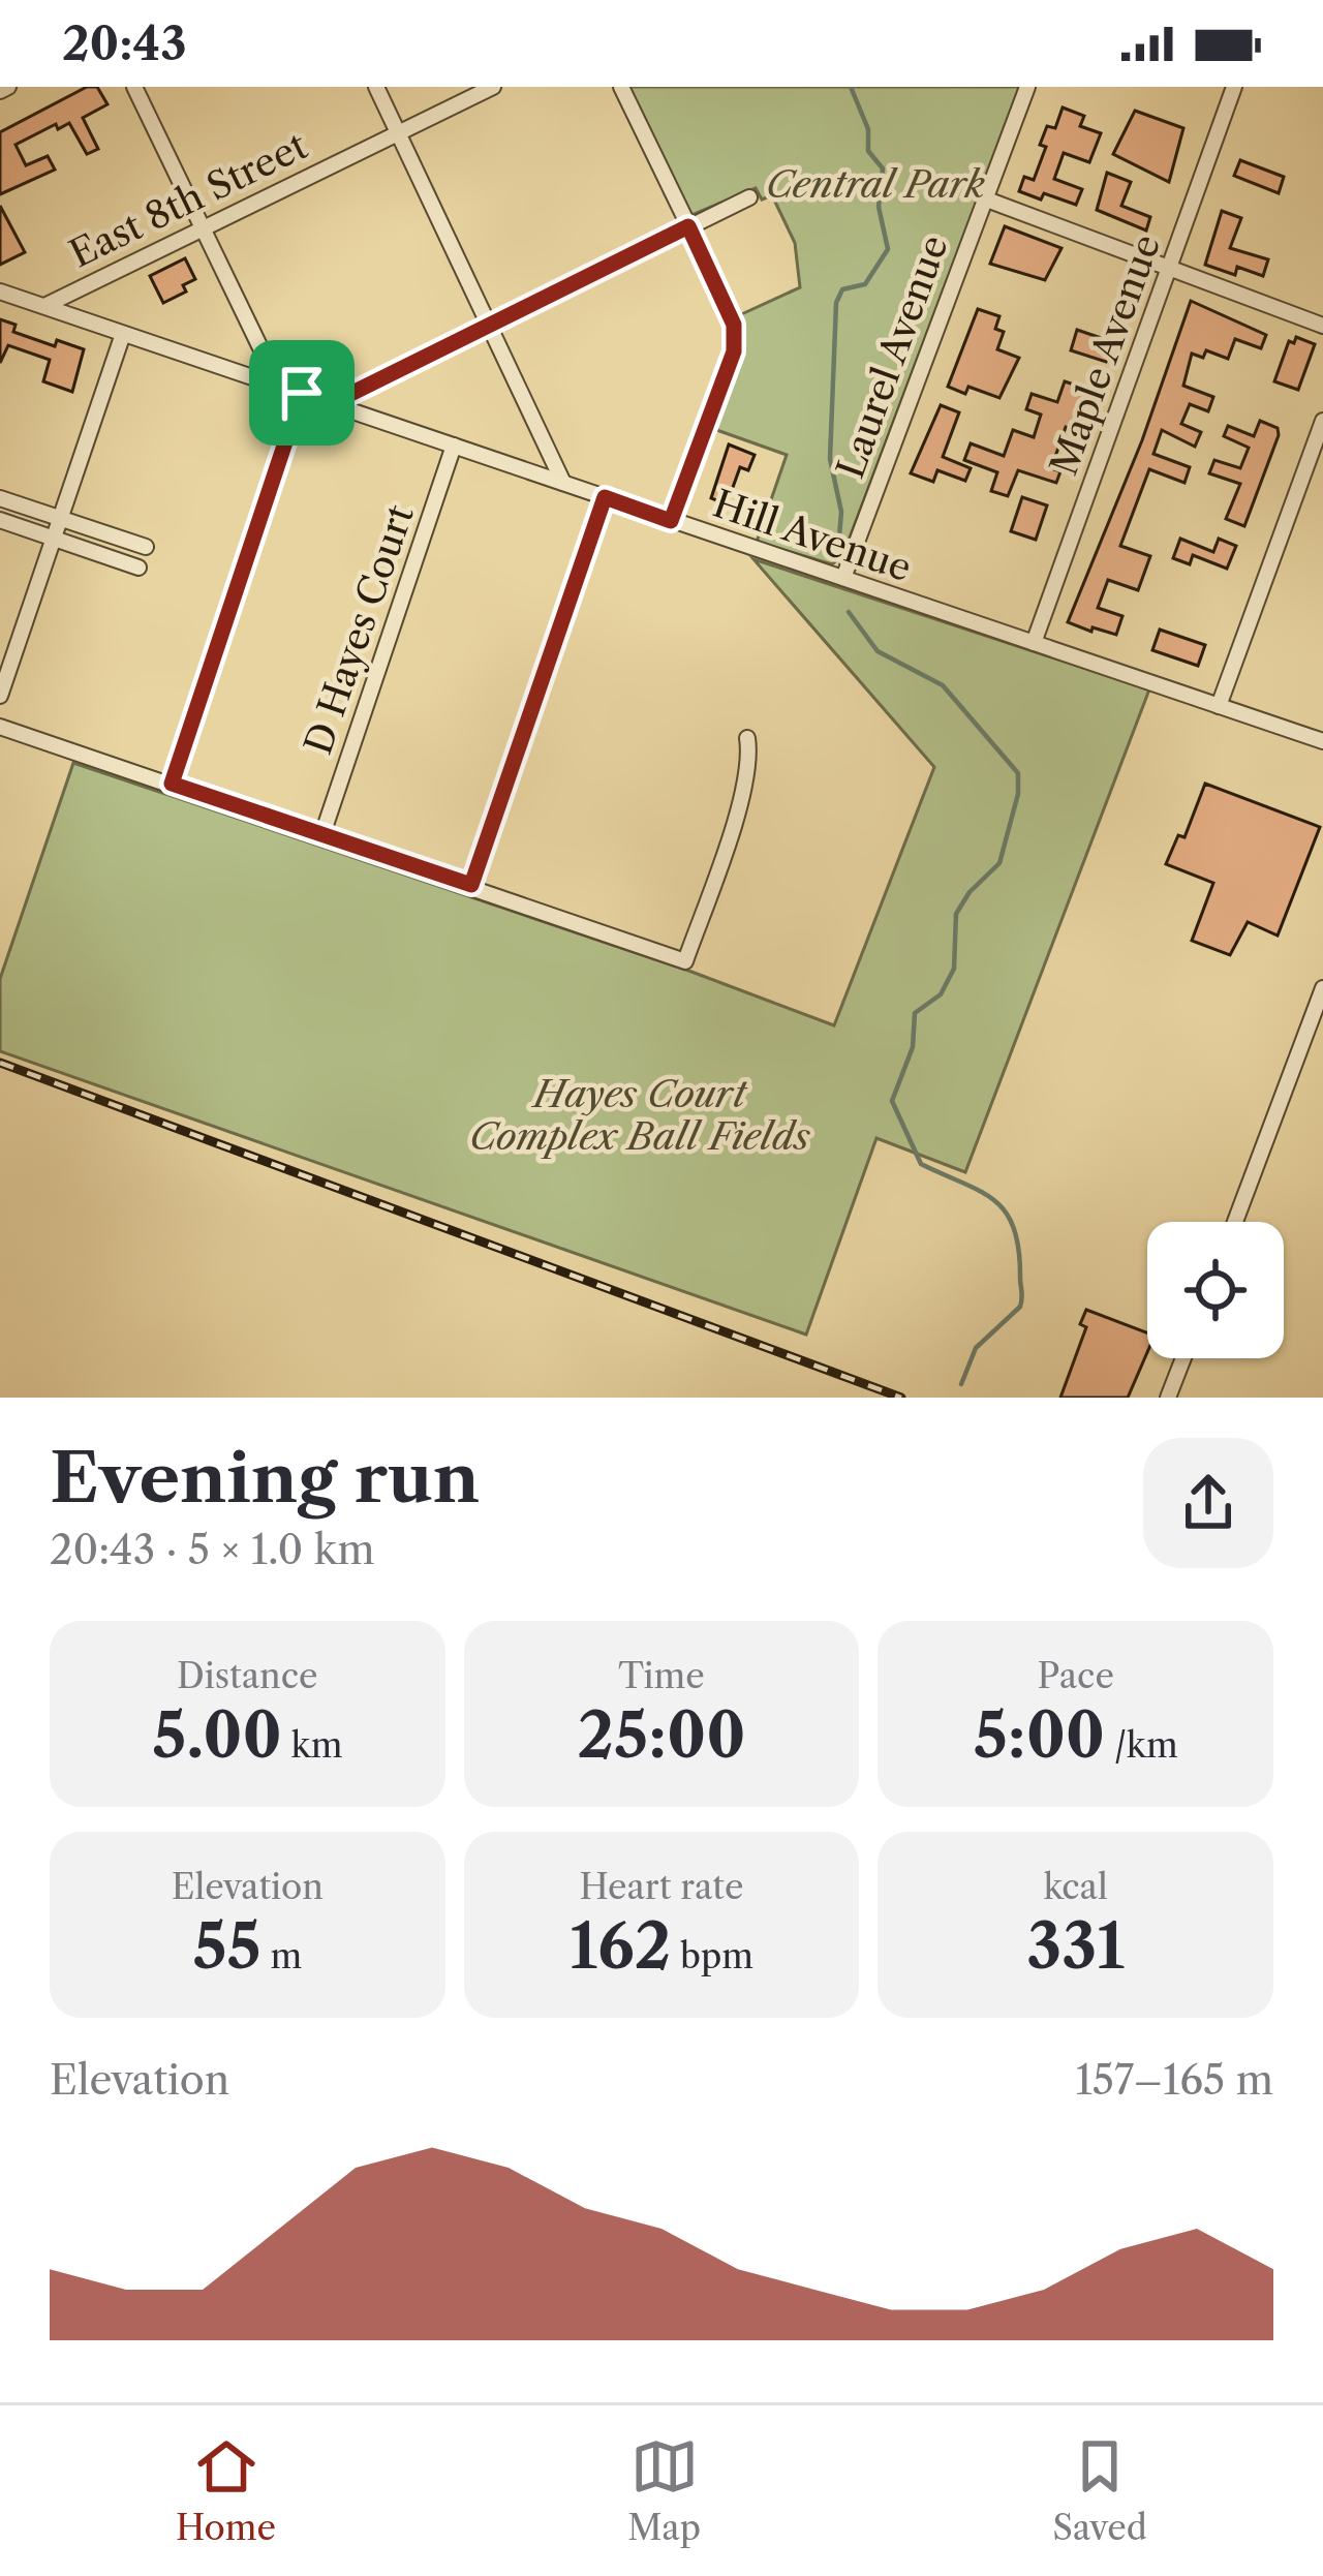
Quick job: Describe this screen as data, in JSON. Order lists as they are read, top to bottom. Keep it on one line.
{"streets":{"street":["East 8th Street","Maple Avenue","Laurel Avenue","Hill Avenue","D Hayes Court"]},"crossings":[["East 8th Street","Hill Avenue"],["Maple Avenue","Hill Avenue"],["Laurel Avenue","Hill Avenue"],["Hill Avenue","D Hayes Court"]],"parks":["Central Park","Hayes Court Complex Ball Fields"],"page":{"status":"20:43","heading":["Evening run","20:43 · 5 × 1.0 km"],"stats":[["Distance","5.00 km"],["Time","25:00"],["Pace","5:00 /km"],["Elevation","55 m"],["Heart rate","162 bpm"],["kcal","331"]],"chart":["Elevation","157–165 m"],"tabs":["Home","Map","Saved"]}}
